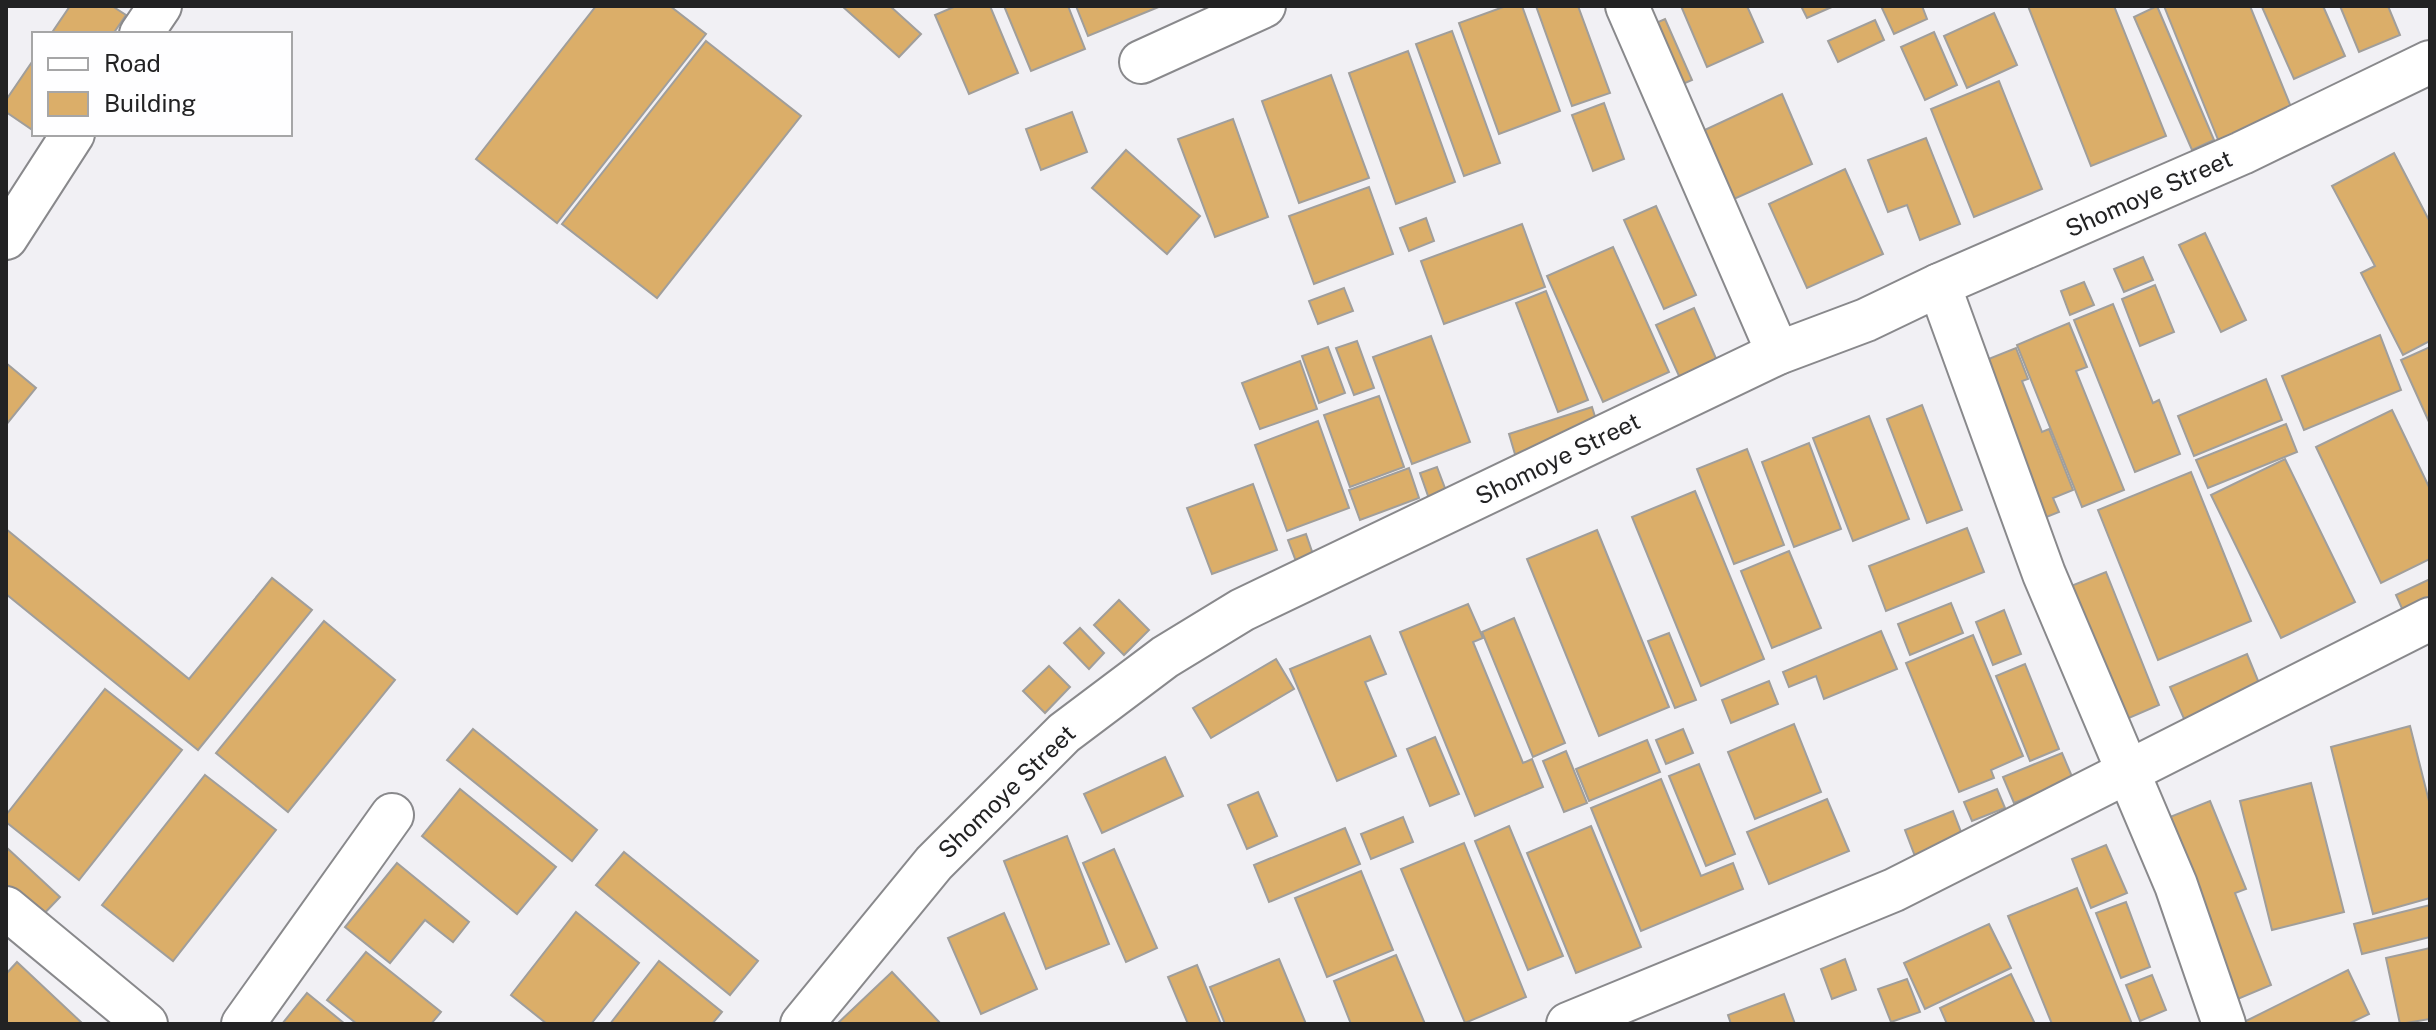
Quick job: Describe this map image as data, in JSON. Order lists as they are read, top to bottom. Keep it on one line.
{"streets":{"street":["Shomoye Street"]},"legend":["Road","Building"]}
